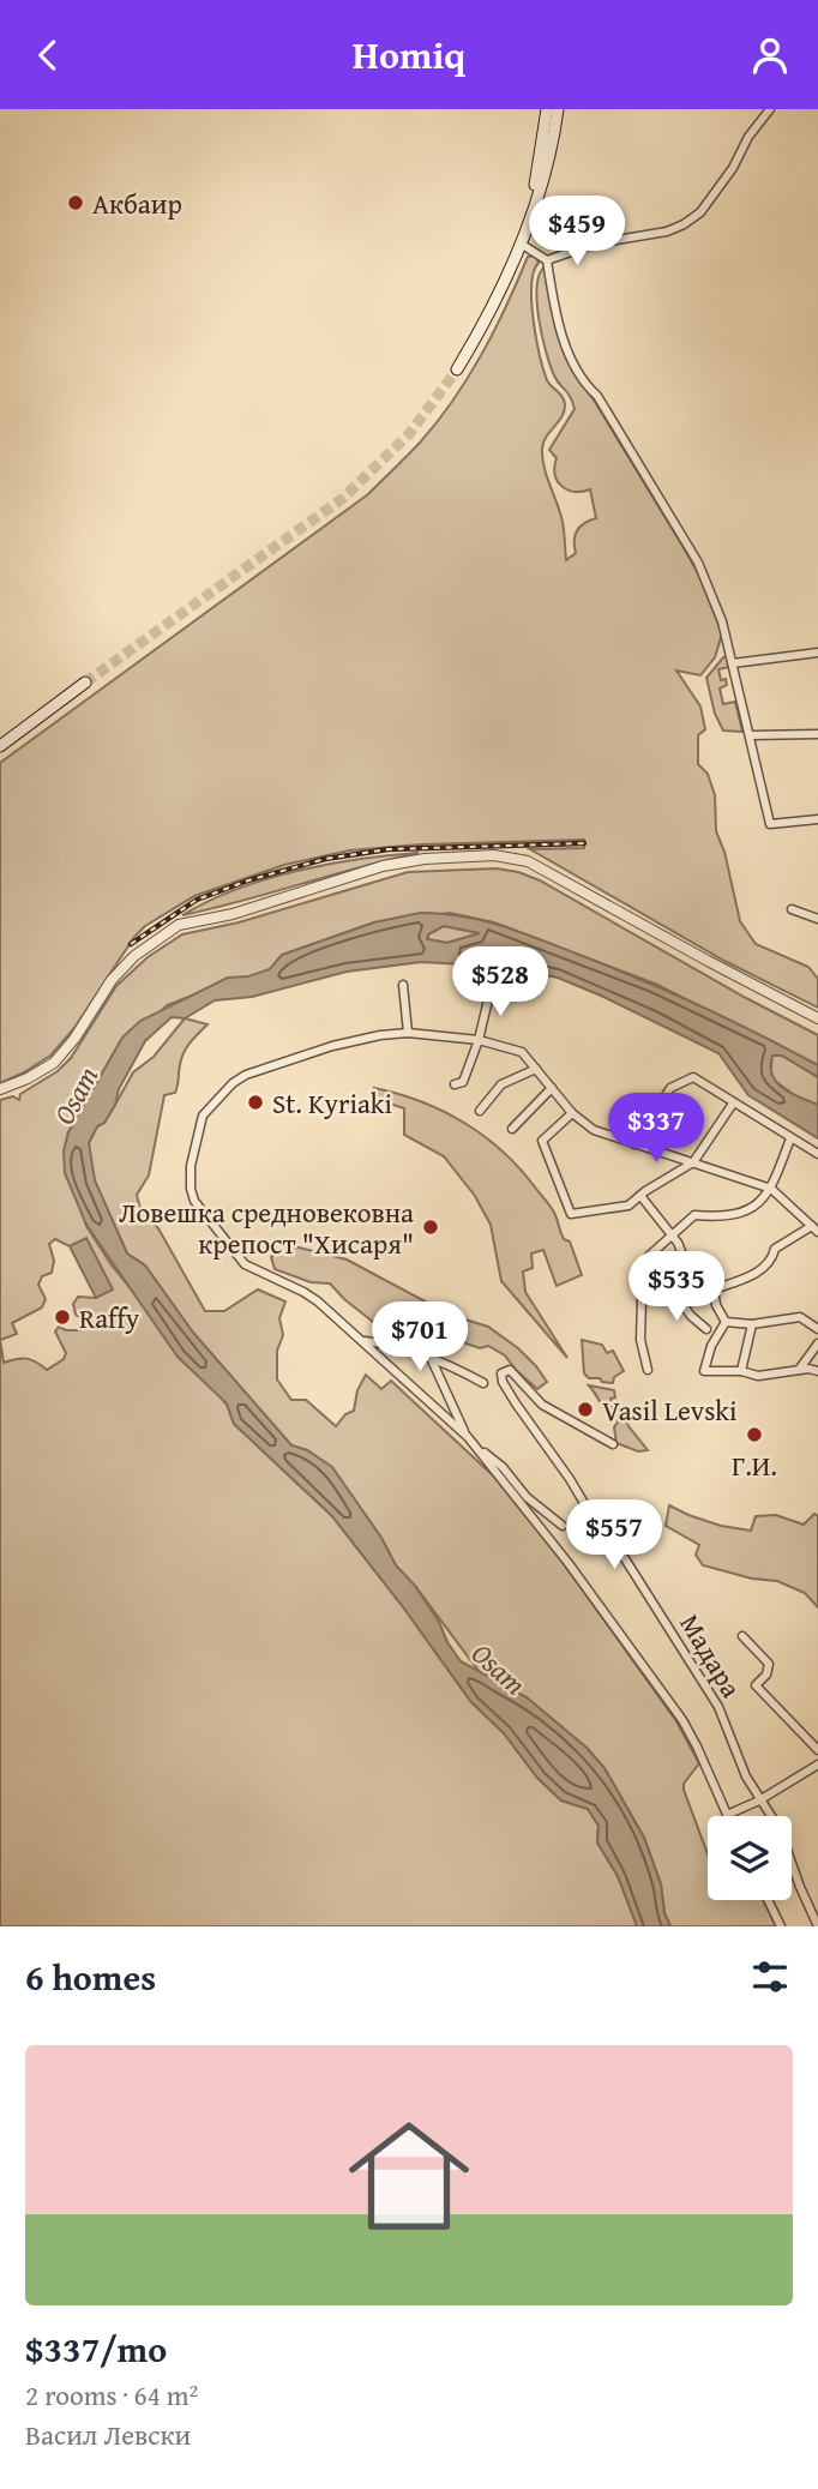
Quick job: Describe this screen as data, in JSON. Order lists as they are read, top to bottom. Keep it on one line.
{"streets":{"street":["Мадара"]},"water":["Osam"],"places":["Акбаир","St. Kyriaki","Ловешка средновековна крепост \"Хисаря\"","Raffy","Vasil Levski","Г.И."],"page":{"header":"Homiq","price":["$459","$528","$337","$535","$701","$557"],"heading":"6 homes","list":[{"name":"$337/mo","note":"2 rooms · 64 m² · Васил Левски"}]}}
